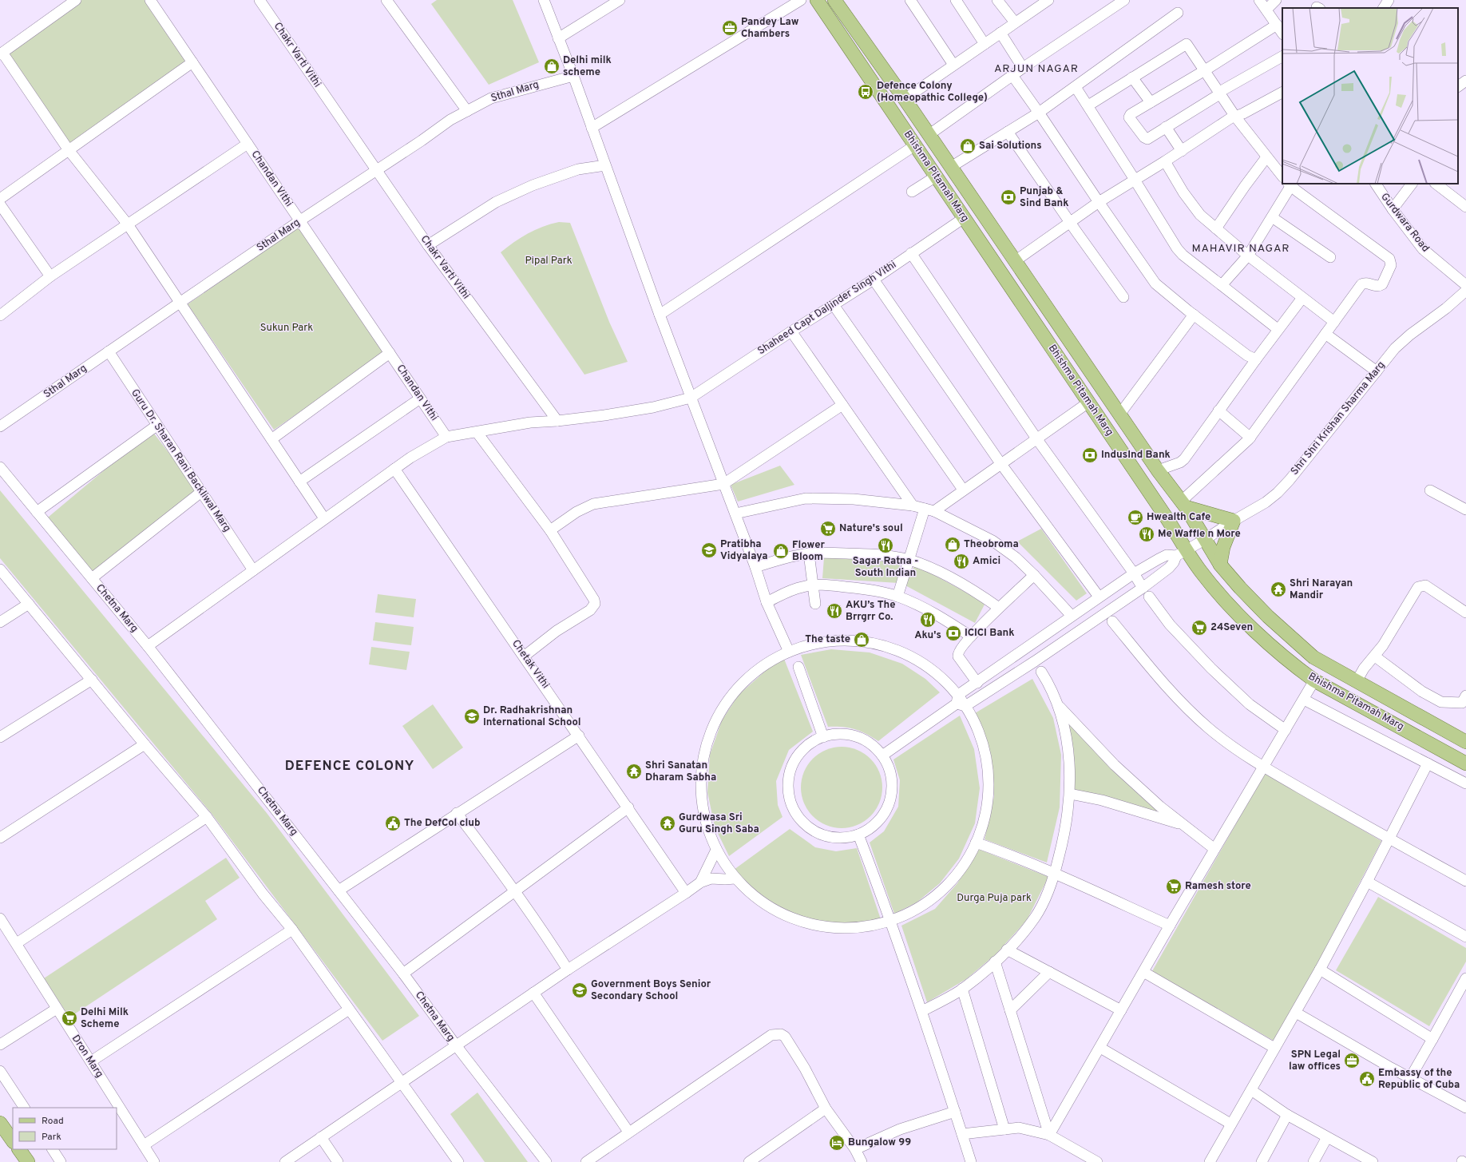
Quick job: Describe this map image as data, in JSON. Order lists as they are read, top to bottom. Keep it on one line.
{"streets":{"main road":["Bhishma Pitamah Marg"],"street":["Chakr Varti Vithi","Sthal Marg","Chandan Vithi","Gurdwara Road","Shaheed Capt Daljinder Singh Vithi","Shri Shri Krishan Sharma Marg","Guru Dr. Sharan Rani Backliwal Marg","Chetna Marg","Chetak Vithi","Dron Marg"]},"crossings":[["Chakr Varti Vithi","Sthal Marg"],["Sthal Marg","Chandan Vithi"],["Sthal Marg","Guru Dr. Sharan Rani Backliwal Marg"],["Bhishma Pitamah Marg","Shaheed Capt Daljinder Singh Vithi"],["Bhishma Pitamah Marg","Shri Shri Krishan Sharma Marg"]],"districts":["ARJUN NAGAR","MAHAVIR NAGAR","DEFENCE COLONY"],"parks":["Pipal Park","Sukun Park","Durga Puja park"],"places":{"office":["Pandey Law Chambers","SPN Legal law offices"],"shop":["Delhi milk scheme","Sai Solutions","Theobroma","Flower Bloom","The taste"],"bus stop":["Defence Colony (Homeopathic College)"],"bank":["Punjab & Sind Bank","IndusInd Bank","ICICI Bank"],"cafe":["Hwealth Cafe"],"supermarket":["Nature's soul","24Seven","Ramesh store","Delhi Milk Scheme"],"restaurant":["Me Waffle n More","Sagar Ratna - South Indian","Amici","AKU’s The Brrgrr Co.","Aku's"],"school or university":["Pratibha Vidyalaya","Dr. Radhakrishnan International School","Government Boys Senior Secondary School"],"temple":["Shri Narayan Mandir","Shri Sanatan Dharam Sabha","Gurdwasa Sri Guru Singh Saba"],"public building":["The DefCol club","Embassy of the Republic of Cuba"],"hotel":["Bungalow 99"]},"legend":["Road","Park"]}
